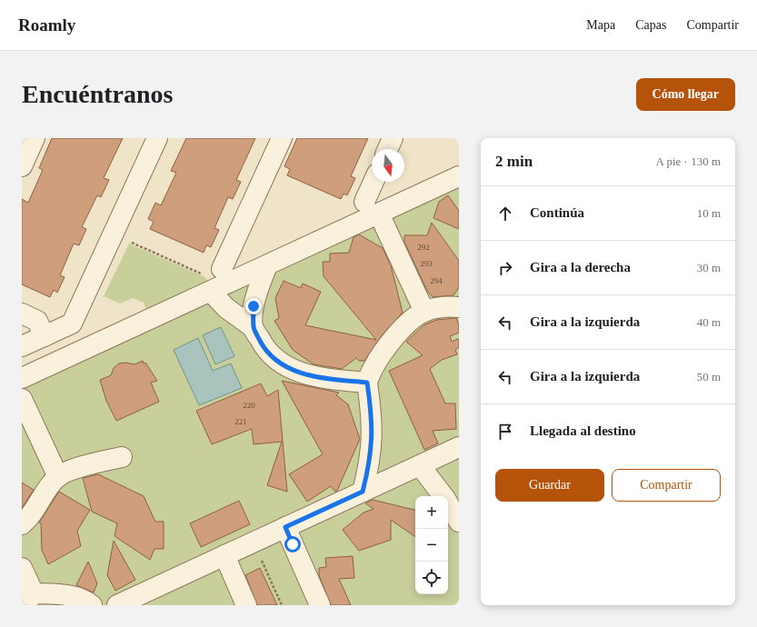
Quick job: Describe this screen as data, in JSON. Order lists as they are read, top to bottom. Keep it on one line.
{"house_numbers":["292","293","294","220","221"],"north":"bottom","page":{"header":"Roamly","nav":["Mapa","Capas","Compartir"],"buttons":["Cómo llegar",["Guardar","Compartir"]],"title":"Encuéntranos","heading":["2 min","A pie · 130 m"],"list":[["Continúa","10 m"],["Gira a la derecha","30 m"],["Gira a la izquierda","40 m"],["Gira a la izquierda","50 m"],"Llegada al destino"],"map_buttons":["+","−"]}}
